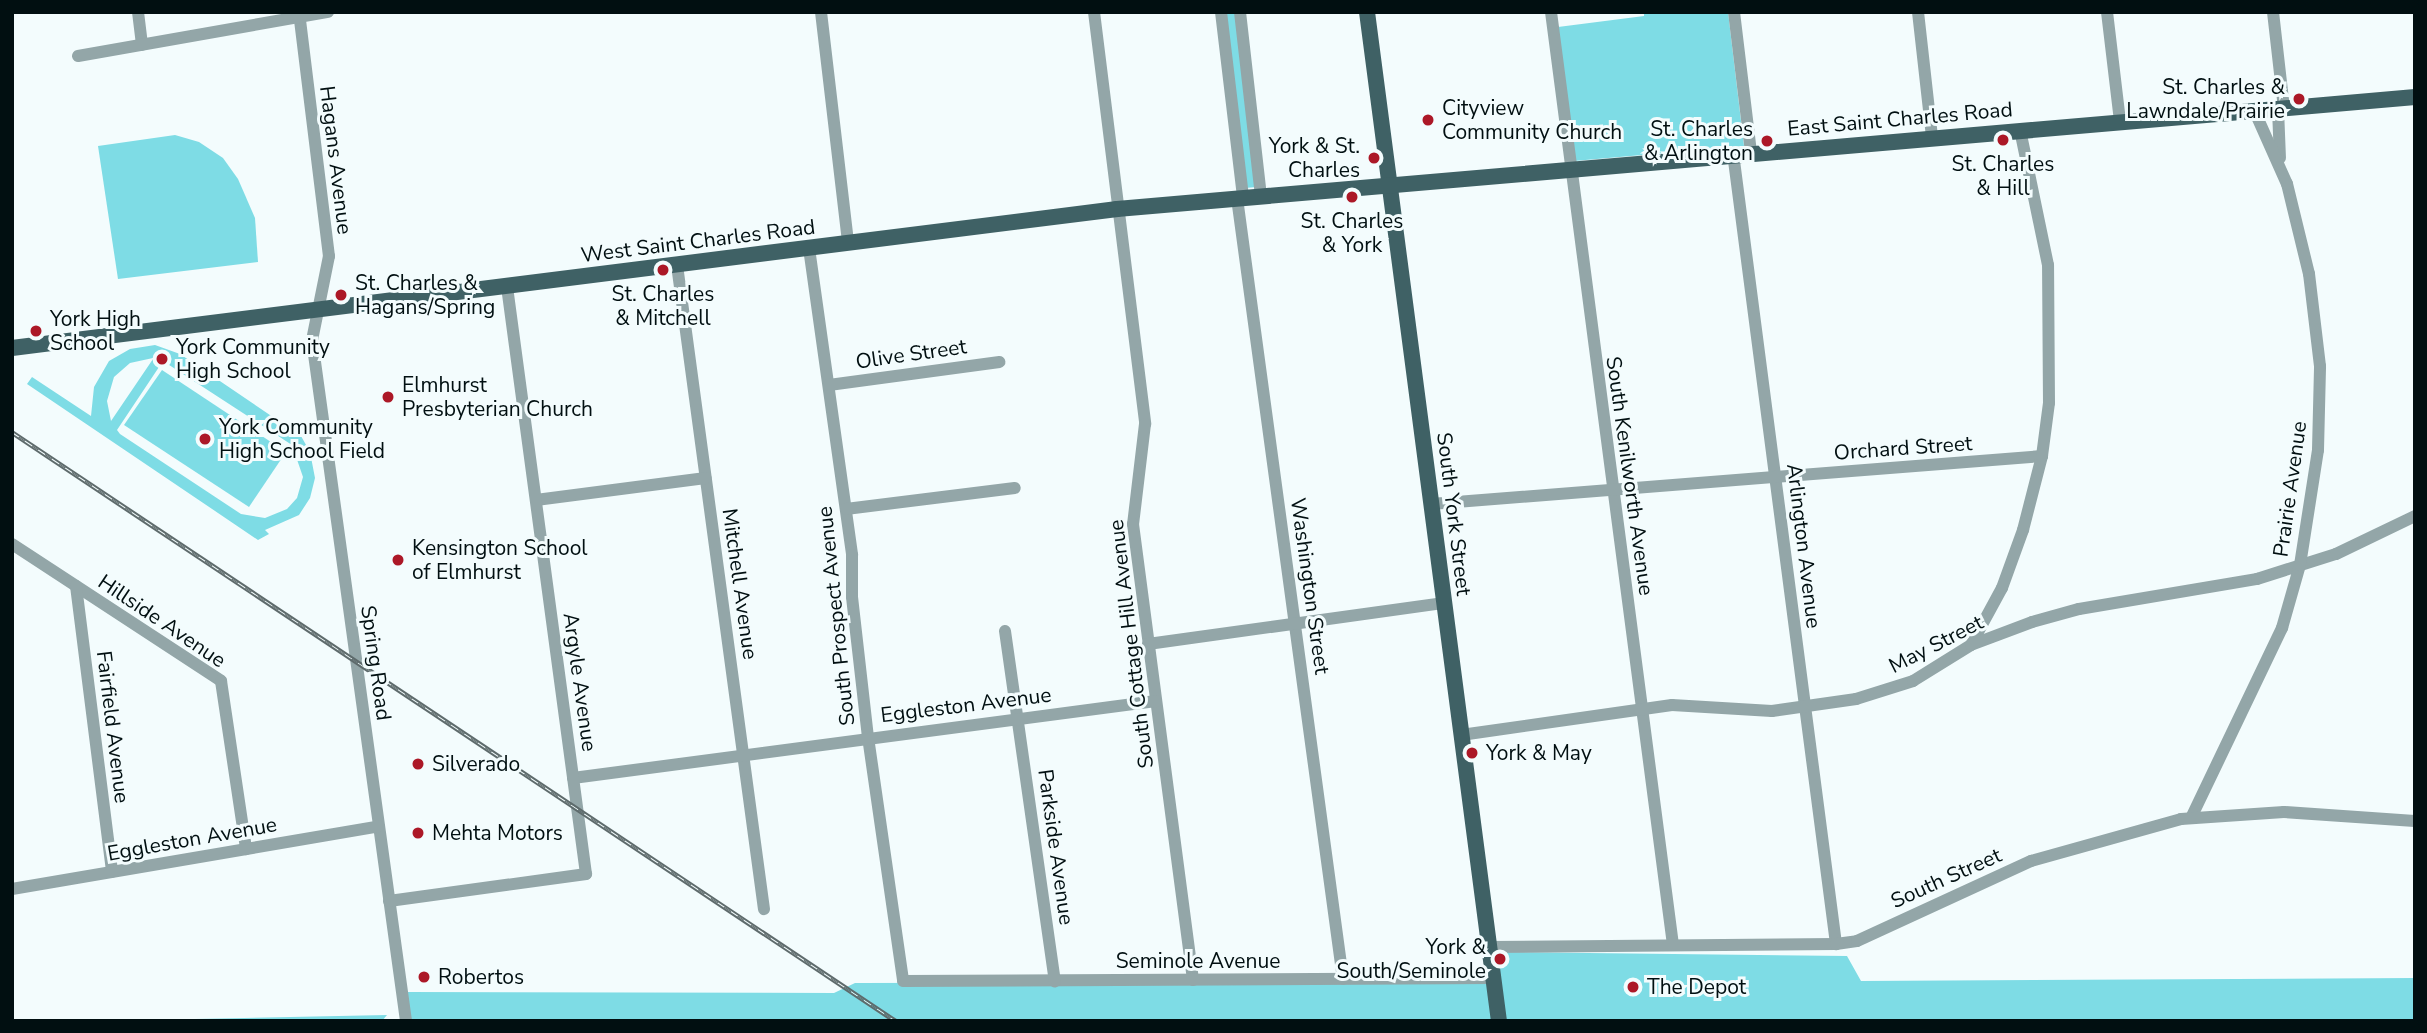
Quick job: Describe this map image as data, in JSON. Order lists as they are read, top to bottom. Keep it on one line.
{"streets":{"main road":["East Saint Charles Road","West Saint Charles Road","South York Street"],"street":["Hagans Avenue","Olive Street","Orchard Street","South Kenilworth Avenue","Prairie Avenue","Arlington Avenue","Mitchell Avenue","Washington Street","South Prospect Avenue","Hillside Avenue","South Cottage Hill Avenue","May Street","Spring Road","Argyle Avenue","Eggleston Avenue","Fairfield Avenue","Parkside Avenue","South Street","Seminole Avenue"]},"crossings":[["East Saint Charles Road","West Saint Charles Road"],["East Saint Charles Road","South Kenilworth Avenue"],["East Saint Charles Road","Prairie Avenue"],["East Saint Charles Road","South York Street"],["East Saint Charles Road","Arlington Avenue"],["Hagans Avenue","West Saint Charles Road"],["Hagans Avenue","Spring Road"],["West Saint Charles Road","South York Street"],["West Saint Charles Road","Mitchell Avenue"],["West Saint Charles Road","Washington Street"],["West Saint Charles Road","South Prospect Avenue"],["West Saint Charles Road","South Cottage Hill Avenue"],["West Saint Charles Road","Spring Road"],["West Saint Charles Road","Argyle Avenue"],["Olive Street","South Prospect Avenue"],["Orchard Street","South Kenilworth Avenue"],["Orchard Street","South York Street"],["Orchard Street","Arlington Avenue"],["South Kenilworth Avenue","May Street"],["South Kenilworth Avenue","South Street"],["Prairie Avenue","May Street"],["Prairie Avenue","South Street"],["South York Street","May Street"],["South York Street","South Street"],["South York Street","Seminole Avenue"],["Arlington Avenue","May Street"],["Arlington Avenue","South Street"],["Mitchell Avenue","Eggleston Avenue"],["Washington Street","Seminole Avenue"],["South Prospect Avenue","Eggleston Avenue"],["South Prospect Avenue","Seminole Avenue"],["Hillside Avenue","Eggleston Avenue"],["Hillside Avenue","Fairfield Avenue"],["South Cottage Hill Avenue","Eggleston Avenue"],["South Cottage Hill Avenue","Seminole Avenue"],["Spring Road","Argyle Avenue"],["Spring Road","Eggleston Avenue"],["Argyle Avenue","Eggleston Avenue"],["Eggleston Avenue","Fairfield Avenue"],["Eggleston Avenue","Parkside Avenue"],["Parkside Avenue","Seminole Avenue"]],"places":["St. Charles & Lawndale/Prairie","Cityview Community Church","St. Charles & Hill","St. Charles & Arlington","York & St. Charles","St. Charles & York","St. Charles & Mitchell","St. Charles & Hagans/Spring","York High School","York Community High School","Elmhurst Presbyterian Church","York Community High School Field","Kensington School of Elmhurst","York & May","Silverado","Mehta Motors","York & South/Seminole","Robertos","The Depot"]}
